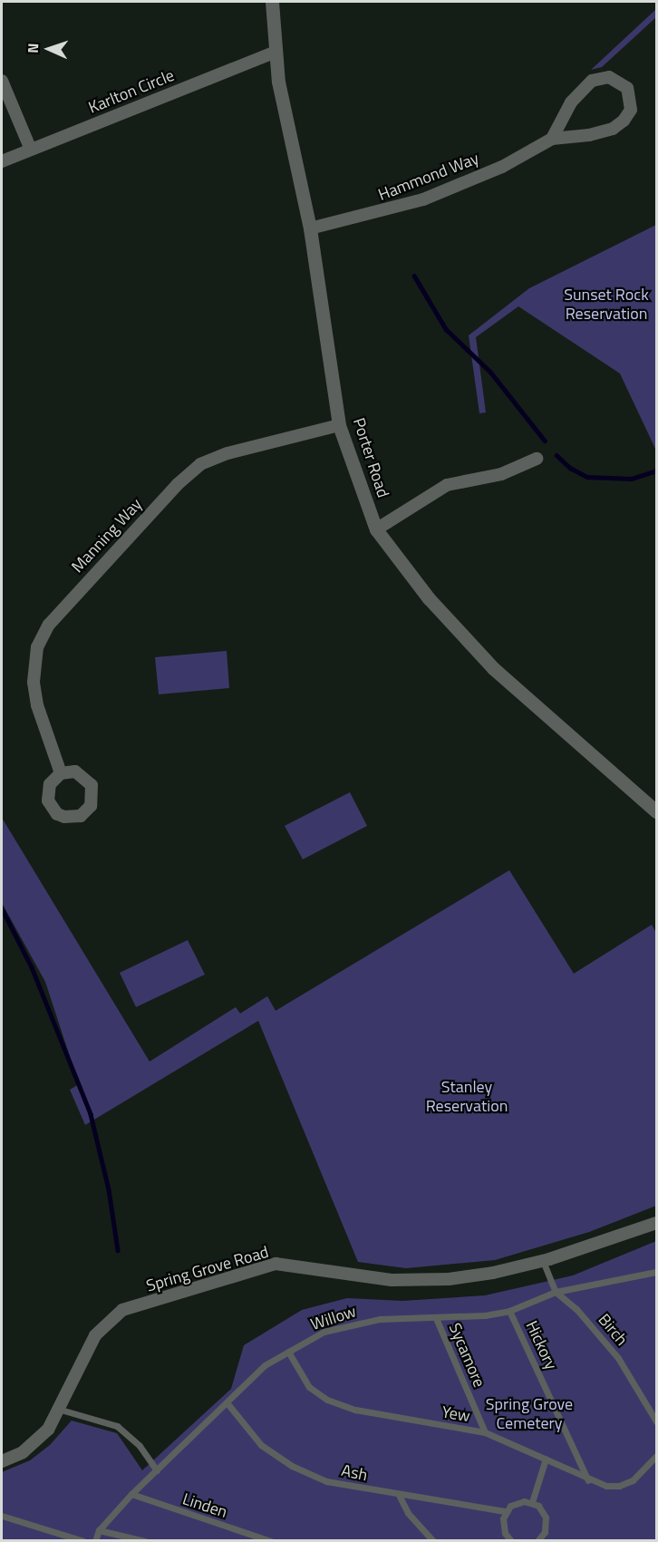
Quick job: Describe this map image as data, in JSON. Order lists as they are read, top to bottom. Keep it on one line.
{"streets":{"street":["Karlton Circle","Hammond Way","Porter Road","Manning Way","Spring Grove Road"],"lane":["Willow","Birch","Hickory","Sycamore","Yew","Ash","Linden"]},"crossings":[["Karlton Circle","Porter Road"],["Hammond Way","Porter Road"],["Porter Road","Manning Way"],["Spring Grove Road","Birch"],["Willow","Birch"],["Willow","Hickory"],["Willow","Sycamore"],["Willow","Yew"],["Willow","Ash"],["Willow","Linden"],["Hickory","Yew"],["Sycamore","Yew"]],"parks":["Sunset Rock Reservation","Stanley Reservation","Spring Grove Cemetery"],"north":"left"}
